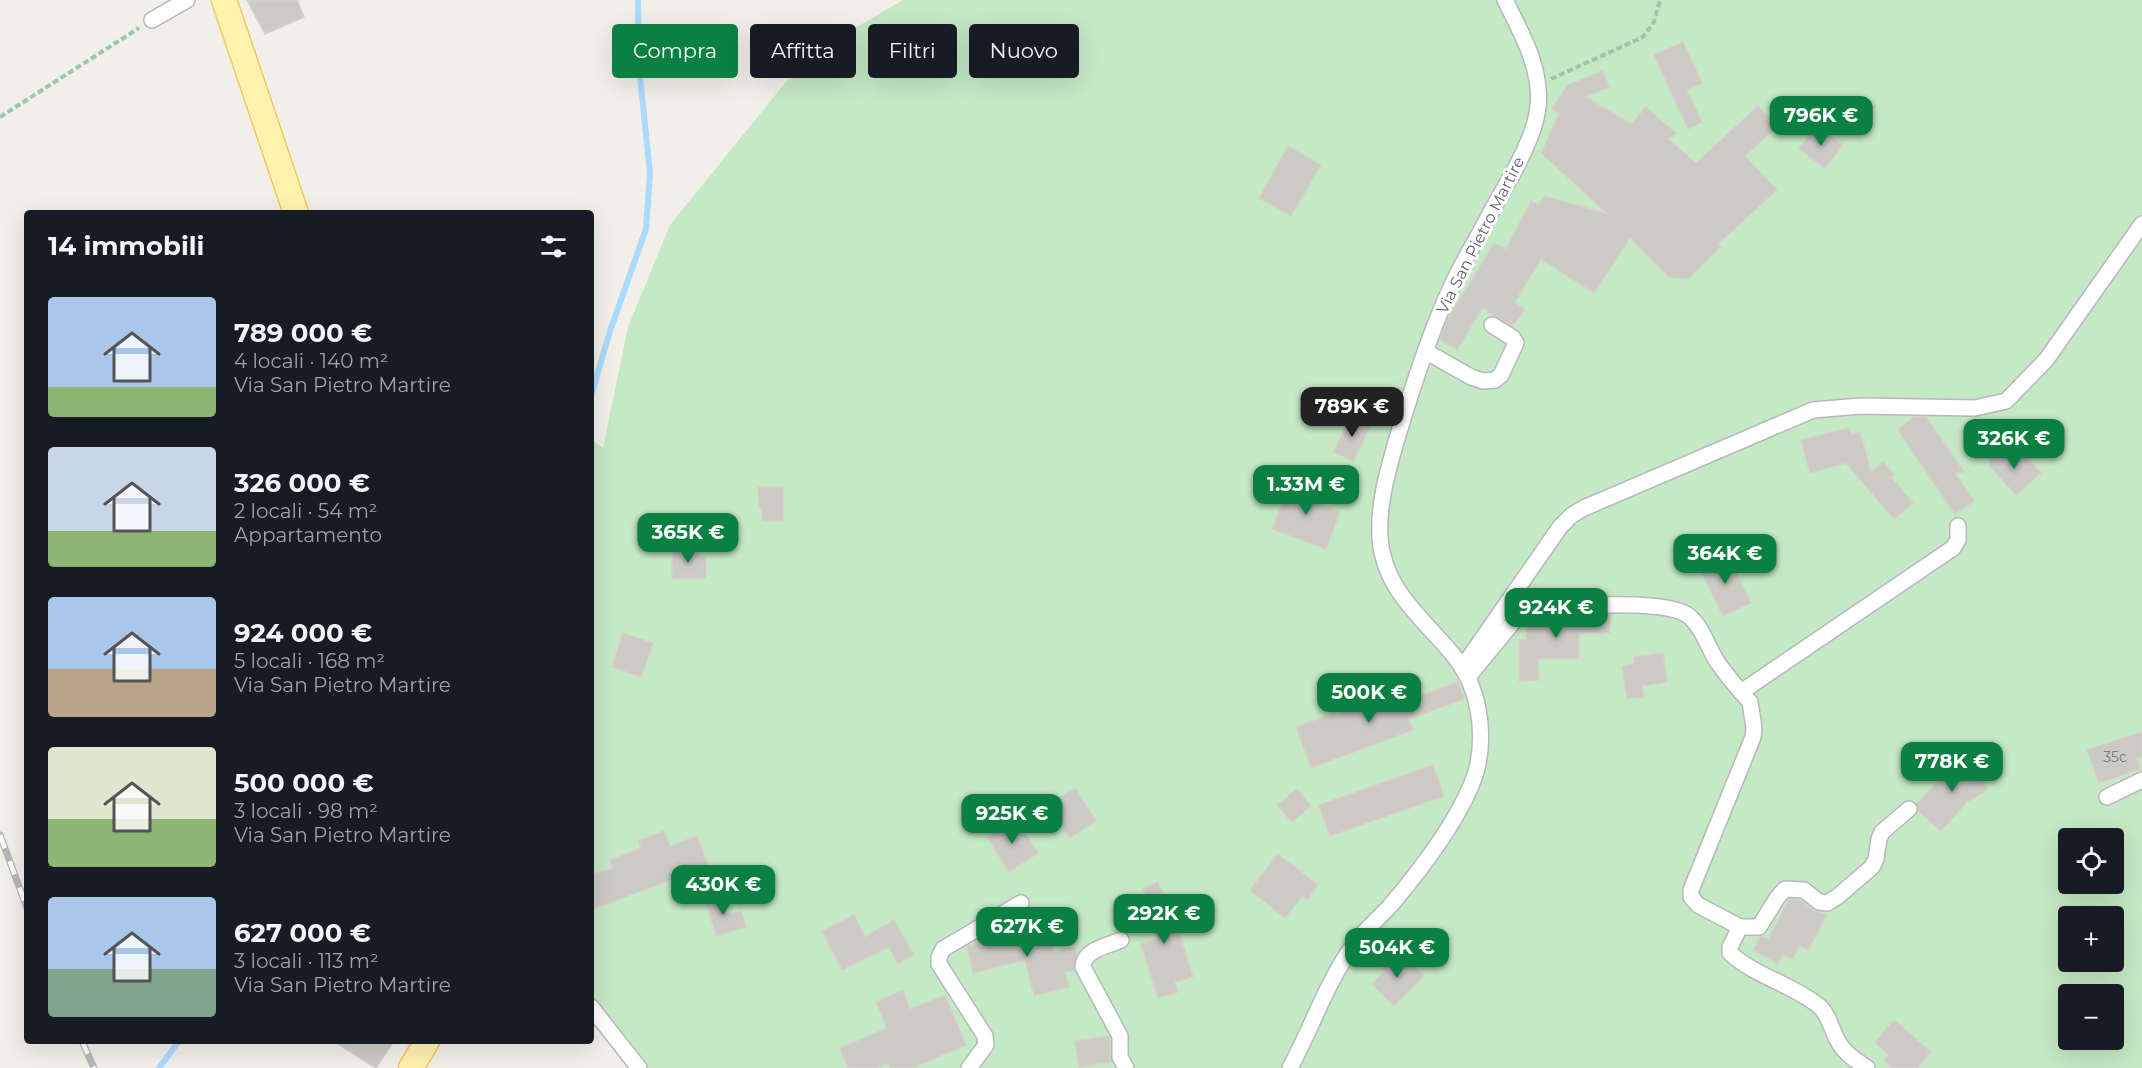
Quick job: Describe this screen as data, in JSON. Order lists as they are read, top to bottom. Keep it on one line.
{"streets":{"street":["Via San Pietro Martire"]},"house_numbers":["35c"],"page":{"chip":["Compra","Affitta","Filtri","Nuovo"],"price":["796K €","789K €","326K €","1.33M €","365K €","364K €","924K €","500K €","778K €","925K €","430K €","292K €","627K €","504K €"],"heading":"14 immobili","list":[{"name":"789 000 €","note":"4 locali · 140 m² · Via San Pietro Martire"},{"name":"326 000 €","note":"2 locali · 54 m² · Appartamento"},{"name":"924 000 €","note":"5 locali · 168 m² · Via San Pietro Martire"},{"name":"500 000 €","note":"3 locali · 98 m² · Via San Pietro Martire"},{"name":"627 000 €","note":"3 locali · 113 m² · Via San Pietro Martire"}],"map_buttons":["+","−"]}}
